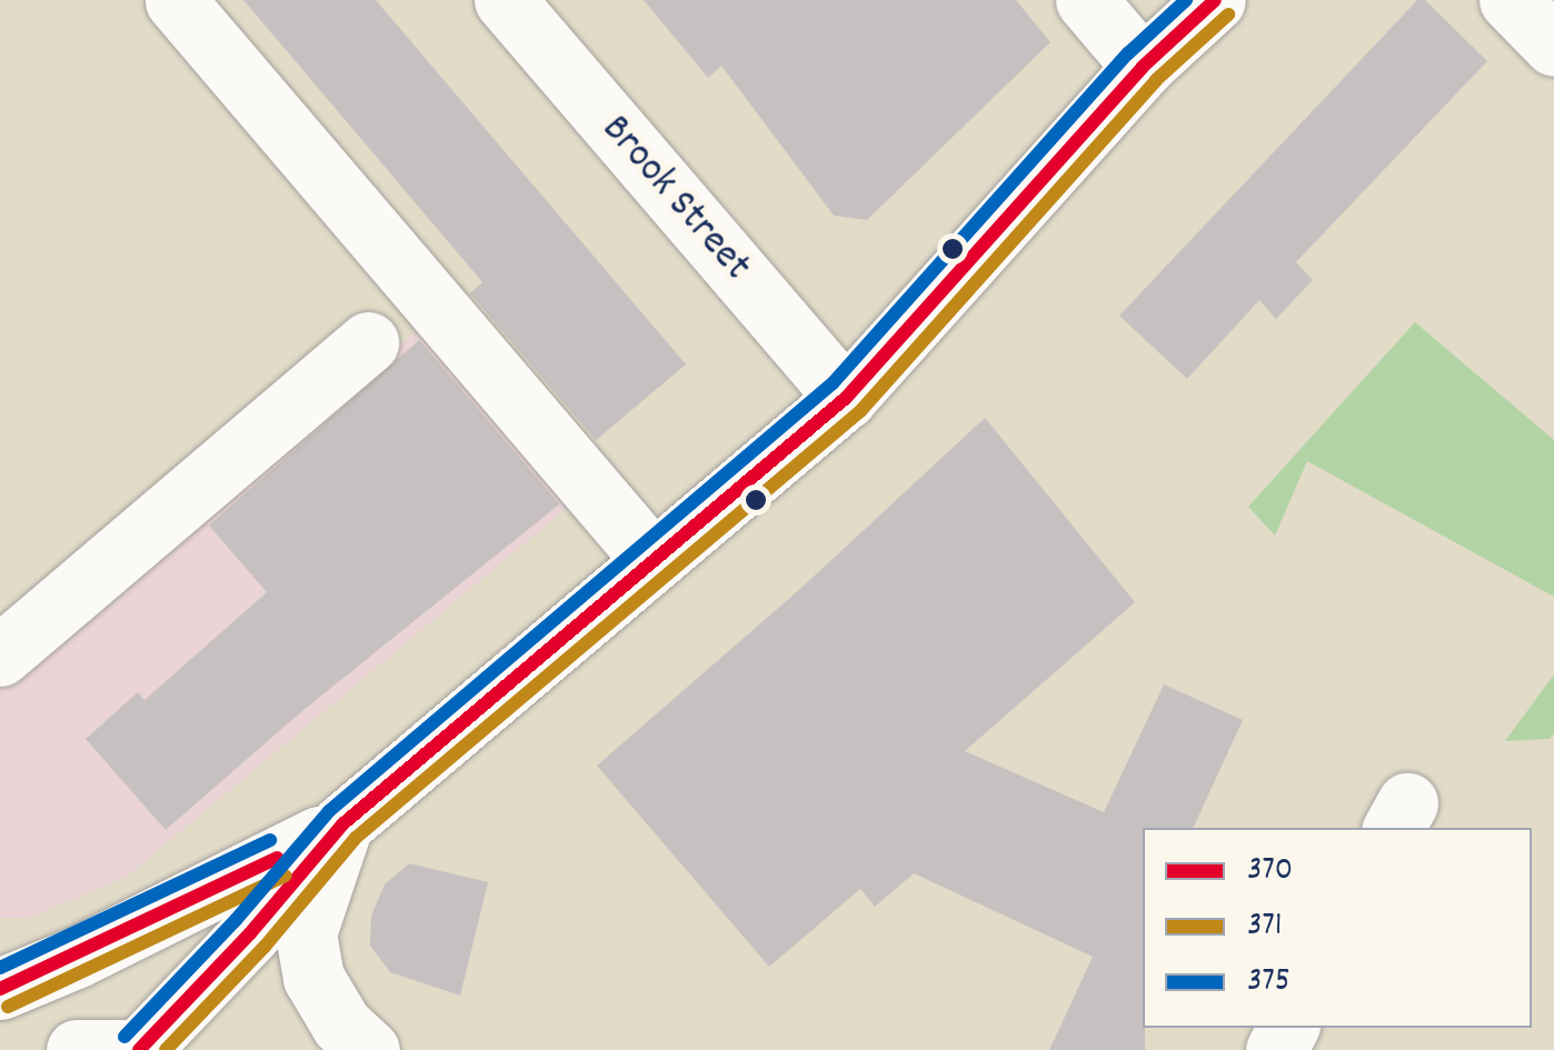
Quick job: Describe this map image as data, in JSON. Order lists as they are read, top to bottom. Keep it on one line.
{"streets":{"main road":["Brook Street"]},"lines":["transit line 370","transit line 375","transit line 371"],"legend":["370","371","375"]}
